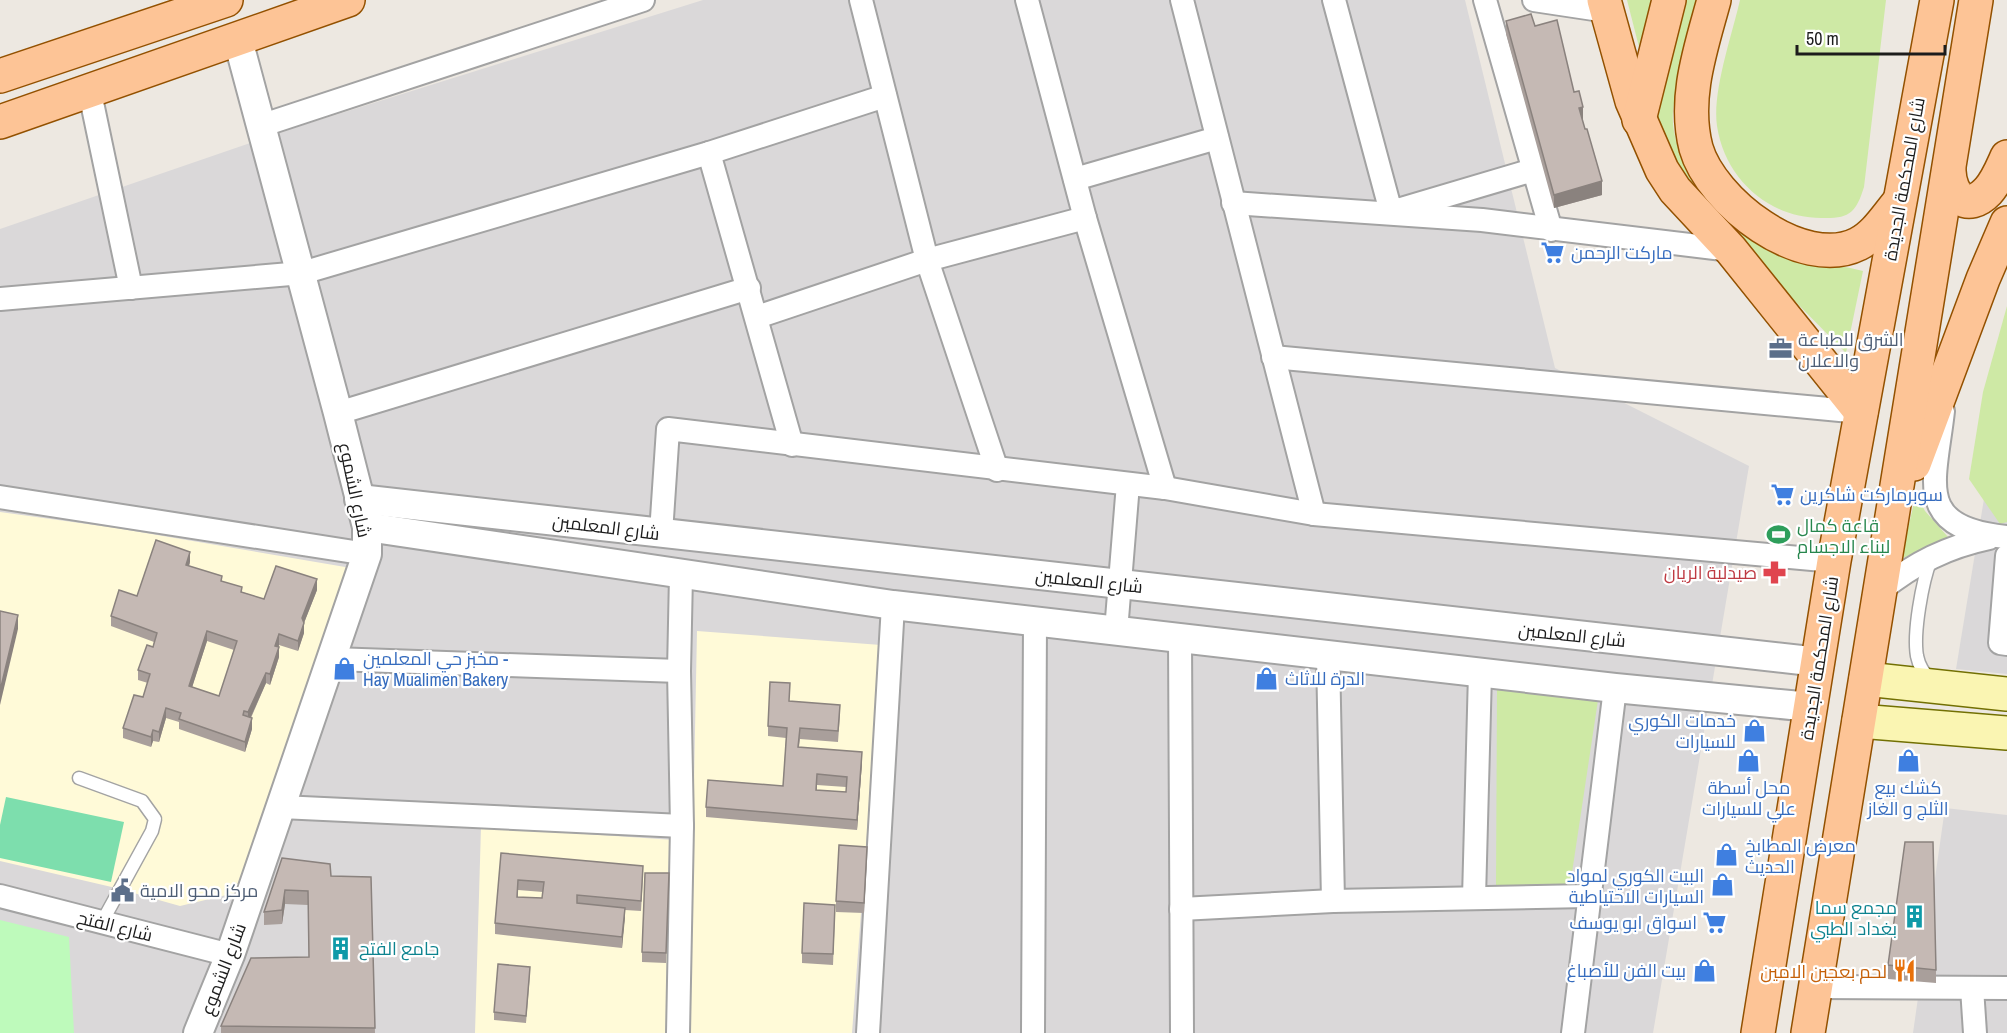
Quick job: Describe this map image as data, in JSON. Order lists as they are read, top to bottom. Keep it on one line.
{"streets":{"main road":["شارع المحكمة الجديدة"],"street":["شارع الشموع","شارع المعلمين","شارع الفتح"]},"crossings":[["شارع المحكمة الجديدة","شارع المعلمين"],["شارع الشموع","شارع المعلمين"],["شارع الشموع","شارع الفتح"]],"places":{"supermarket":["ماركت الرحمن","سوبرماركت شاكرين","اسواق ابو يوسف"],"office":["الشرق للطباعة والاعلان"],"sports":["قاعة كمال لبناء الاجسام"],"pharmacy":["صيدلية الريان"],"shop":["مخبز حي المعلمين - Hay Mualimen Bakery","الدرة للاثاث","خدمات الكوري للسيارات","محل أسطة علي للسيارات","كشك بيع الثلج و الغاز","معرض المطابخ الحديث","البيت الكوري لمواد السيارات الاحتياطية","بيت الفن للأصباغ"],"public building":["مركز محو الامية"],"building":["مجمع سما بغداد الطبي","جامع الفتح"],"restaurant":["لحم بعجين الامين"]},"scale_bar":"50 m"}
